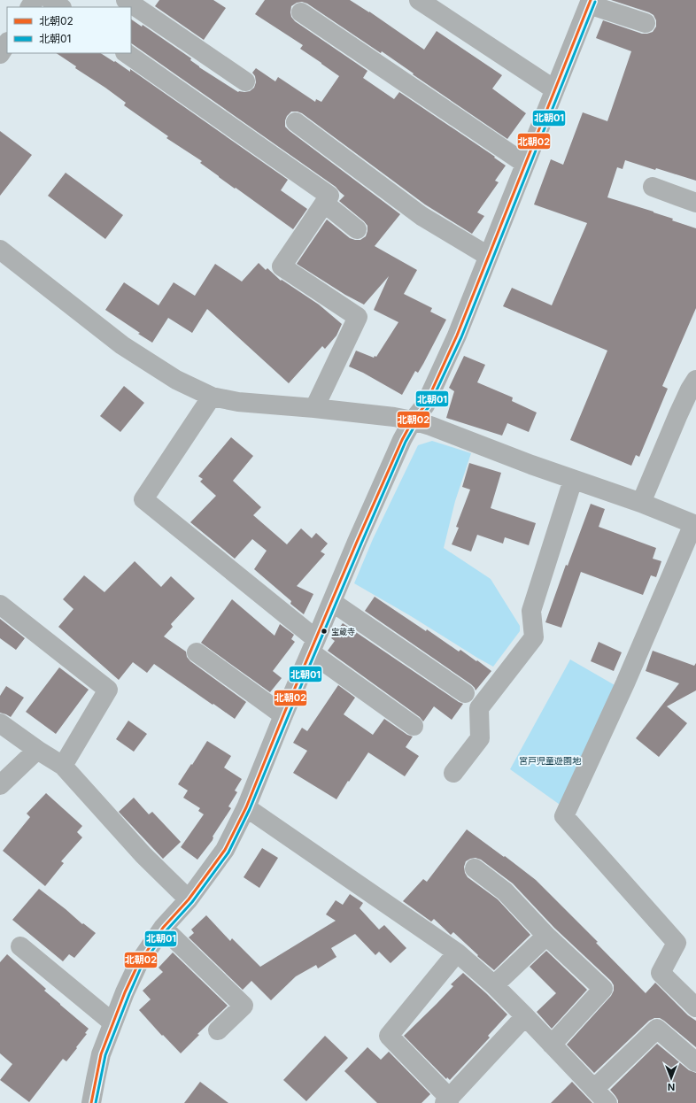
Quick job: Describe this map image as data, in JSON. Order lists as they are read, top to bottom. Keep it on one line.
{"parks":["宮戸児童遊園地"],"places":["宝蔵寺"],"lines":["transit line 北朝02","transit line 北朝01"],"legend":["北朝02","北朝01"],"north":"bottom"}
